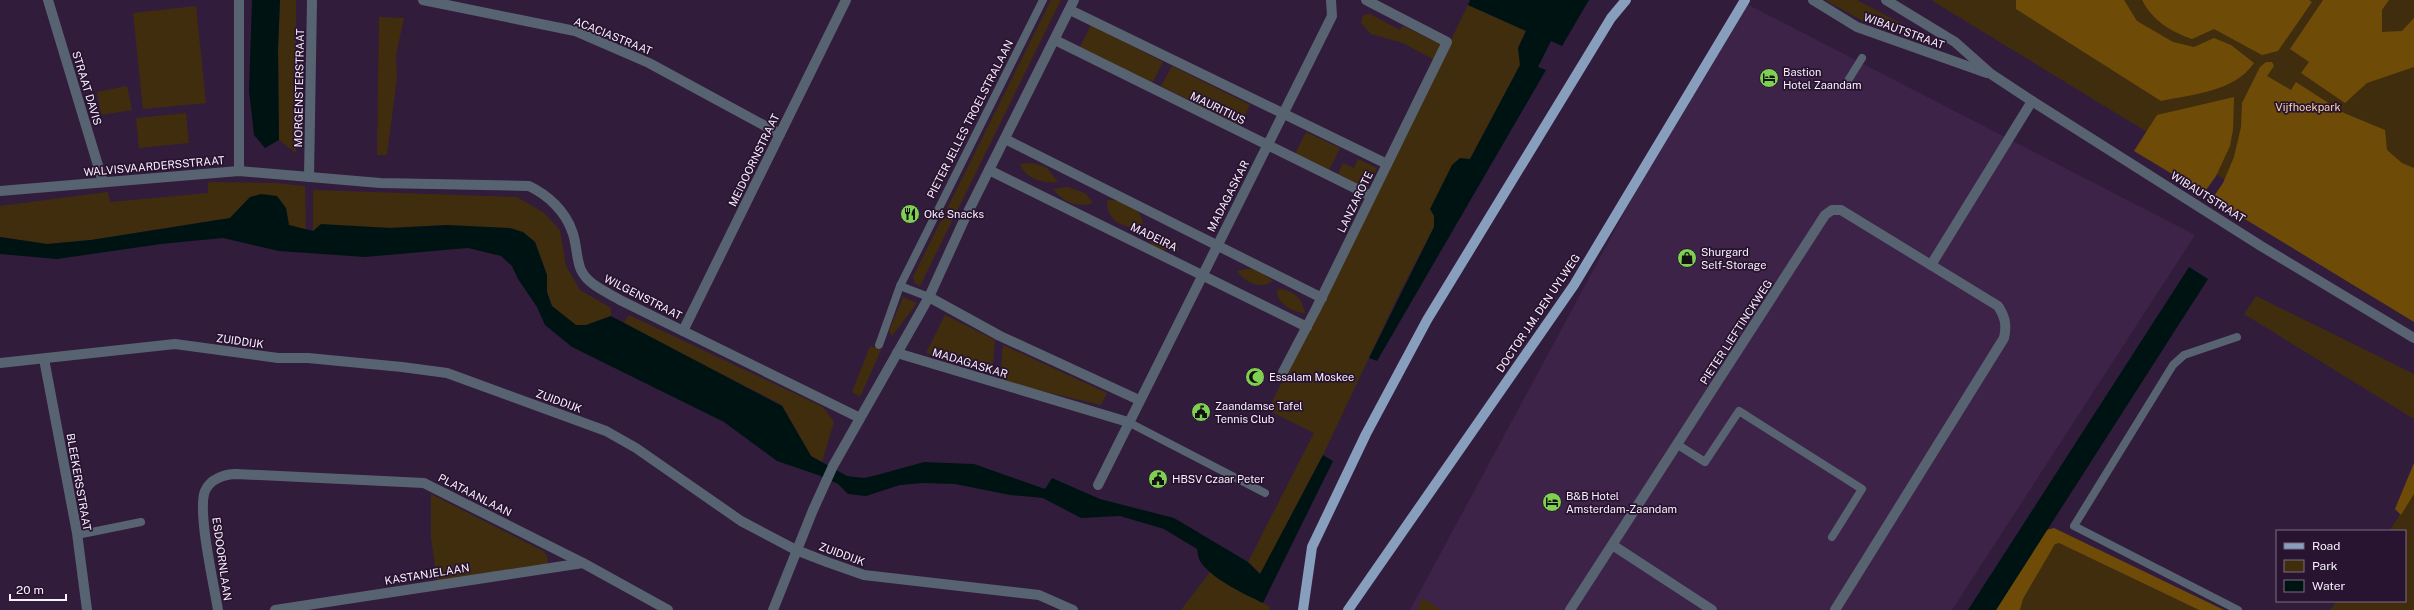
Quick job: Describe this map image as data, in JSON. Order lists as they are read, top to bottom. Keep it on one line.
{"streets":{"main road":["DOCTOR J.M. DEN UYLWEG"],"street":["WIBAUTSTRAAT","ACACIASTRAAT","STRAAT DAVIS","MORGENSTERSTRAAT","MAURITIUS","MEIDOORNSTRAAT","WALVISVAARDERSSTRAAT","MADAGASKAR","LANZAROTE","MADEIRA","WILGENSTRAAT","PIETER LIEFTINCKWEG","ZUIDDIJK","BLEEKERSSTRAAT","PLATAANLAAN","ESDOORNLAAN","KASTANJELAAN"],"lane":["PIETER JELLES TROELSTRALAAN"]},"crossings":[["ACACIASTRAAT","MEIDOORNSTRAAT"],["STRAAT DAVIS","WALVISVAARDERSSTRAAT"],["MORGENSTERSTRAAT","WALVISVAARDERSSTRAAT"],["MORGENSTERSTRAAT","WILGENSTRAAT"],["MAURITIUS","MADAGASKAR"],["MAURITIUS","LANZAROTE"],["MEIDOORNSTRAAT","WILGENSTRAAT"],["WALVISVAARDERSSTRAAT","WILGENSTRAAT"],["MADAGASKAR","MADEIRA"],["LANZAROTE","MADEIRA"],["ZUIDDIJK","BLEEKERSSTRAAT"],["PLATAANLAAN","ESDOORNLAAN"],["PLATAANLAAN","KASTANJELAAN"]],"parks":["Vijfhoekpark"],"places":{"hotel":["Bastion Hotel Zaandam","B&B Hotel Amsterdam-Zaandam"],"restaurant":["Oké Snacks"],"shop":["Shurgard Self-Storage"],"mosque":["Essalam Moskee"],"public building":["Zaandamse Tafel Tennis Club","HBSV Czaar Peter"]},"legend":["Road","Park","Water"],"scale_bar":"20 m"}
